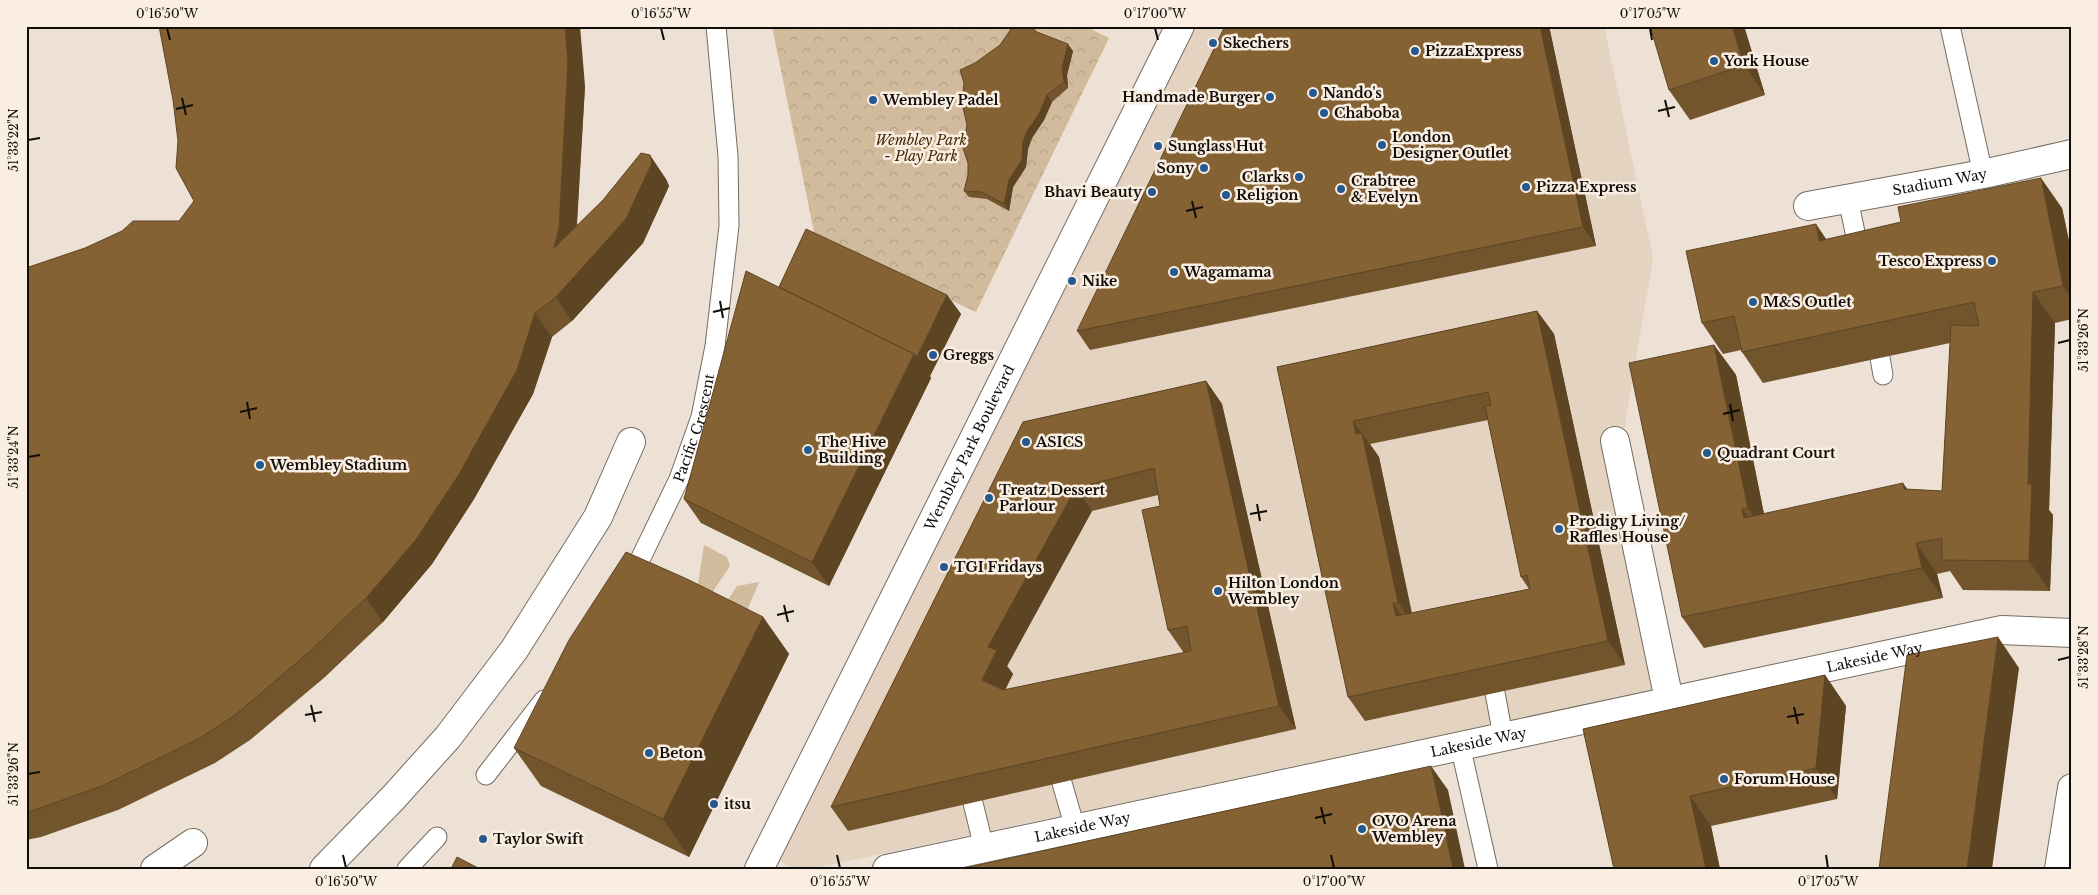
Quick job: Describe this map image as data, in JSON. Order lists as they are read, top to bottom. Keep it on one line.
{"streets":{"street":["Stadium Way","Wembley Park Boulevard","Lakeside Way"],"lane":["Pacific Crescent"]},"parks":["Wembley Park - Play Park"],"places":["Skechers","PizzaExpress","York House","Nando's","Handmade Burger","Wembley Padel","Chaboba","London Designer Outlet","Sunglass Hut","Sony","Clarks","Pizza Express","Crabtree & Evelyn","Bhavi Beauty","Religion","Tesco Express","Wagamama","Nike","M&S Outlet","Greggs","ASICS","The Hive Building","Quadrant Court","Wembley Stadium","Treatz Dessert Parlour","Prodigy Living/ Raffles House","TGI Fridays","Hilton London Wembley","Beton","Forum House","itsu","OVO Arena Wembley","Taylor Swift"],"coordinates":["0°16'50\"W","0°16'55\"W","0°17'00\"W","0°17'05\"W","51°33'22\"N","51°33'26\"N","51°33'24\"N","51°33'28\"N"]}
